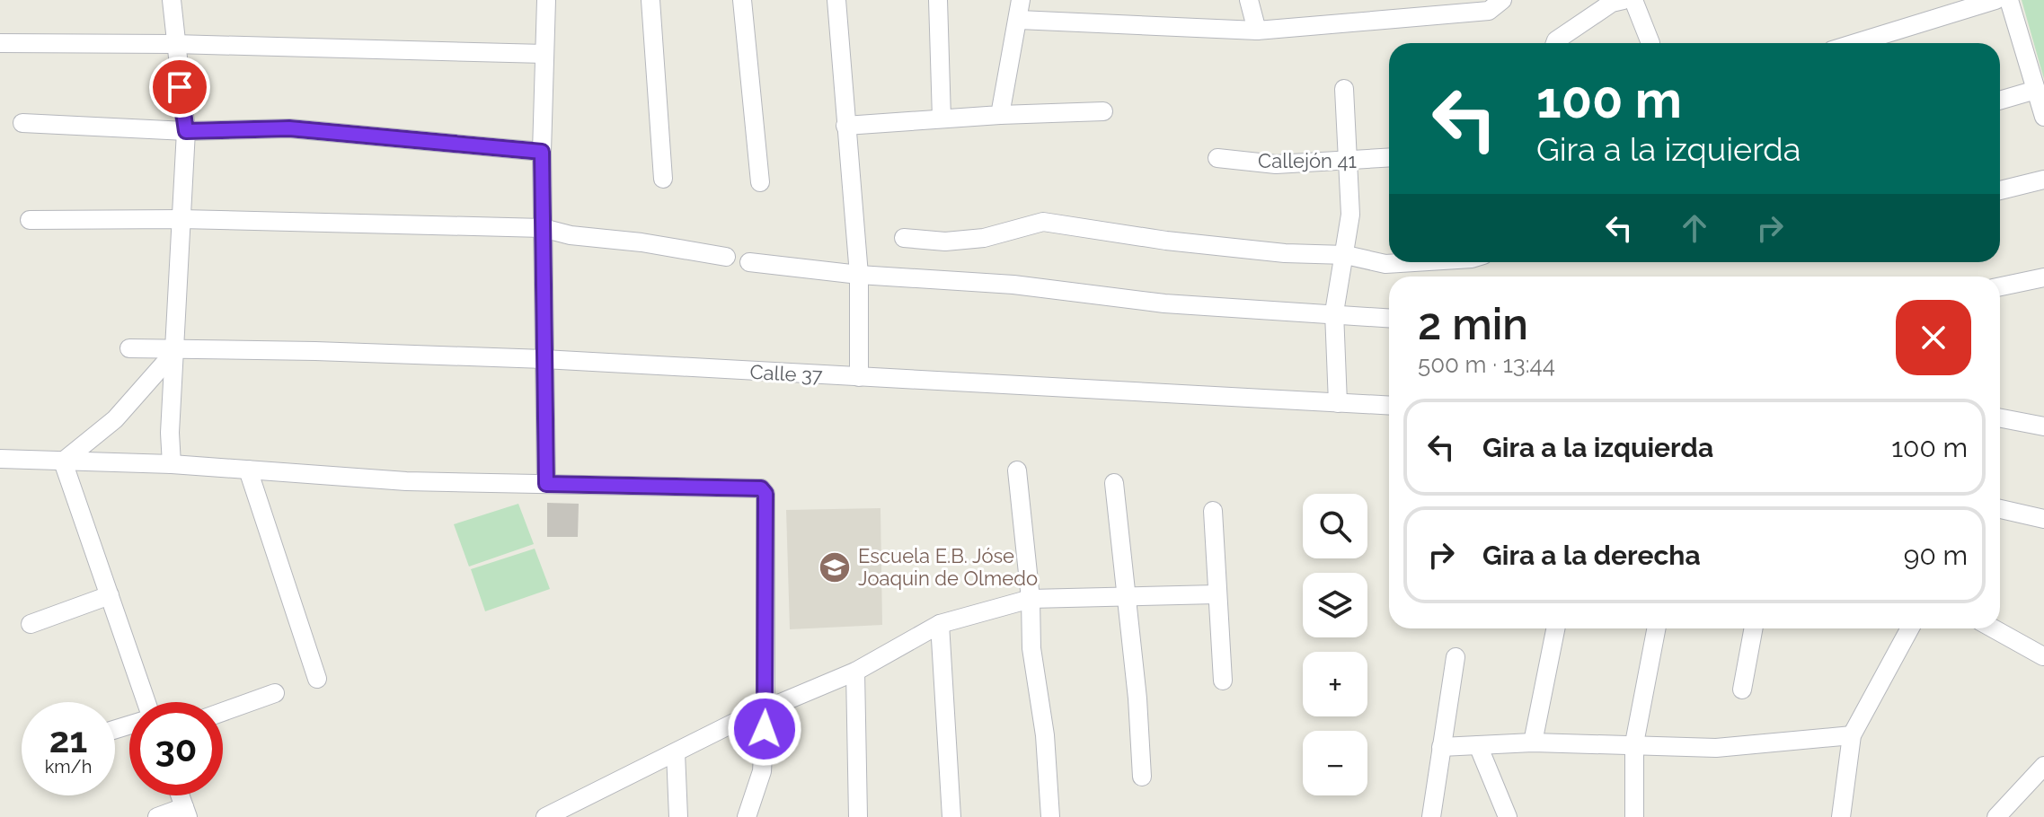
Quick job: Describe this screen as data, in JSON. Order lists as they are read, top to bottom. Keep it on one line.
{"streets":{"street":["Callejón 41","Calle 37"]},"places":{"school or university":["Escuela E.B. Jóse Joaquin de Olmedo"]},"page":{"turn":["100 m","Gira a la izquierda"],"heading":["2 min","500 m · 13:44"],"list":[{"name":"Gira a la izquierda","value":"100 m"},{"name":"Gira a la derecha","value":"90 m"}],"map_buttons":["+","−"],"speed":"21 km/h","limit":"30"}}
